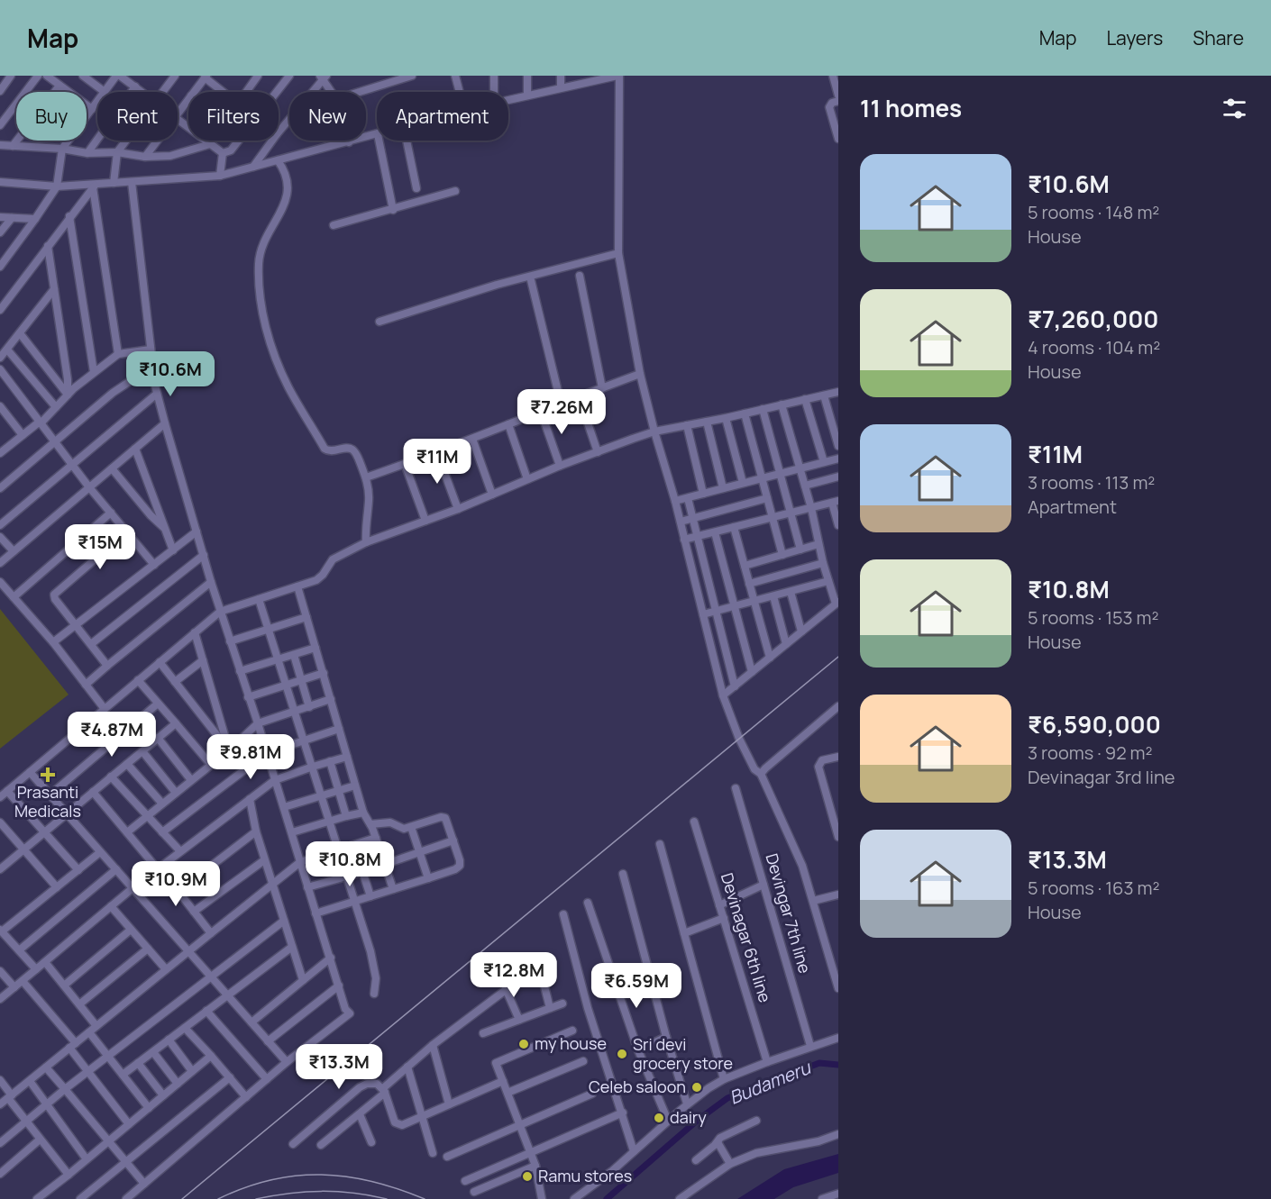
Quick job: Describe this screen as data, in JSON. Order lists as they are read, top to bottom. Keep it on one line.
{"streets":{"street":["Devingar 7th line","Devinagar 6th line"]},"water":["Budameru"],"places":{"health":["Prasanti Medicals"],"other":["my house","Sri devi grocery store","Celeb saloon","dairy","Ramu stores"]},"page":{"header":"Map","nav":["Map","Layers","Share"],"heading":"11 homes","chip":["Buy","Rent","Filters","New","Apartment"],"list":[{"name":"₹10.6M","note":"5 rooms · 148 m² · House"},{"name":"₹7,260,000","note":"4 rooms · 104 m² · House"},{"name":"₹11M","note":"3 rooms · 113 m² · Apartment"},{"name":"₹10.8M","note":"5 rooms · 153 m² · House"},{"name":"₹6,590,000","note":"3 rooms · 92 m² · Devinagar 3rd line"},{"name":"₹13.3M","note":"5 rooms · 163 m² · House"}],"price":["₹10.6M","₹7.26M","₹11M","₹15M","₹4.87M","₹9.81M","₹10.8M","₹10.9M","₹12.8M","₹6.59M","₹13.3M"]}}
